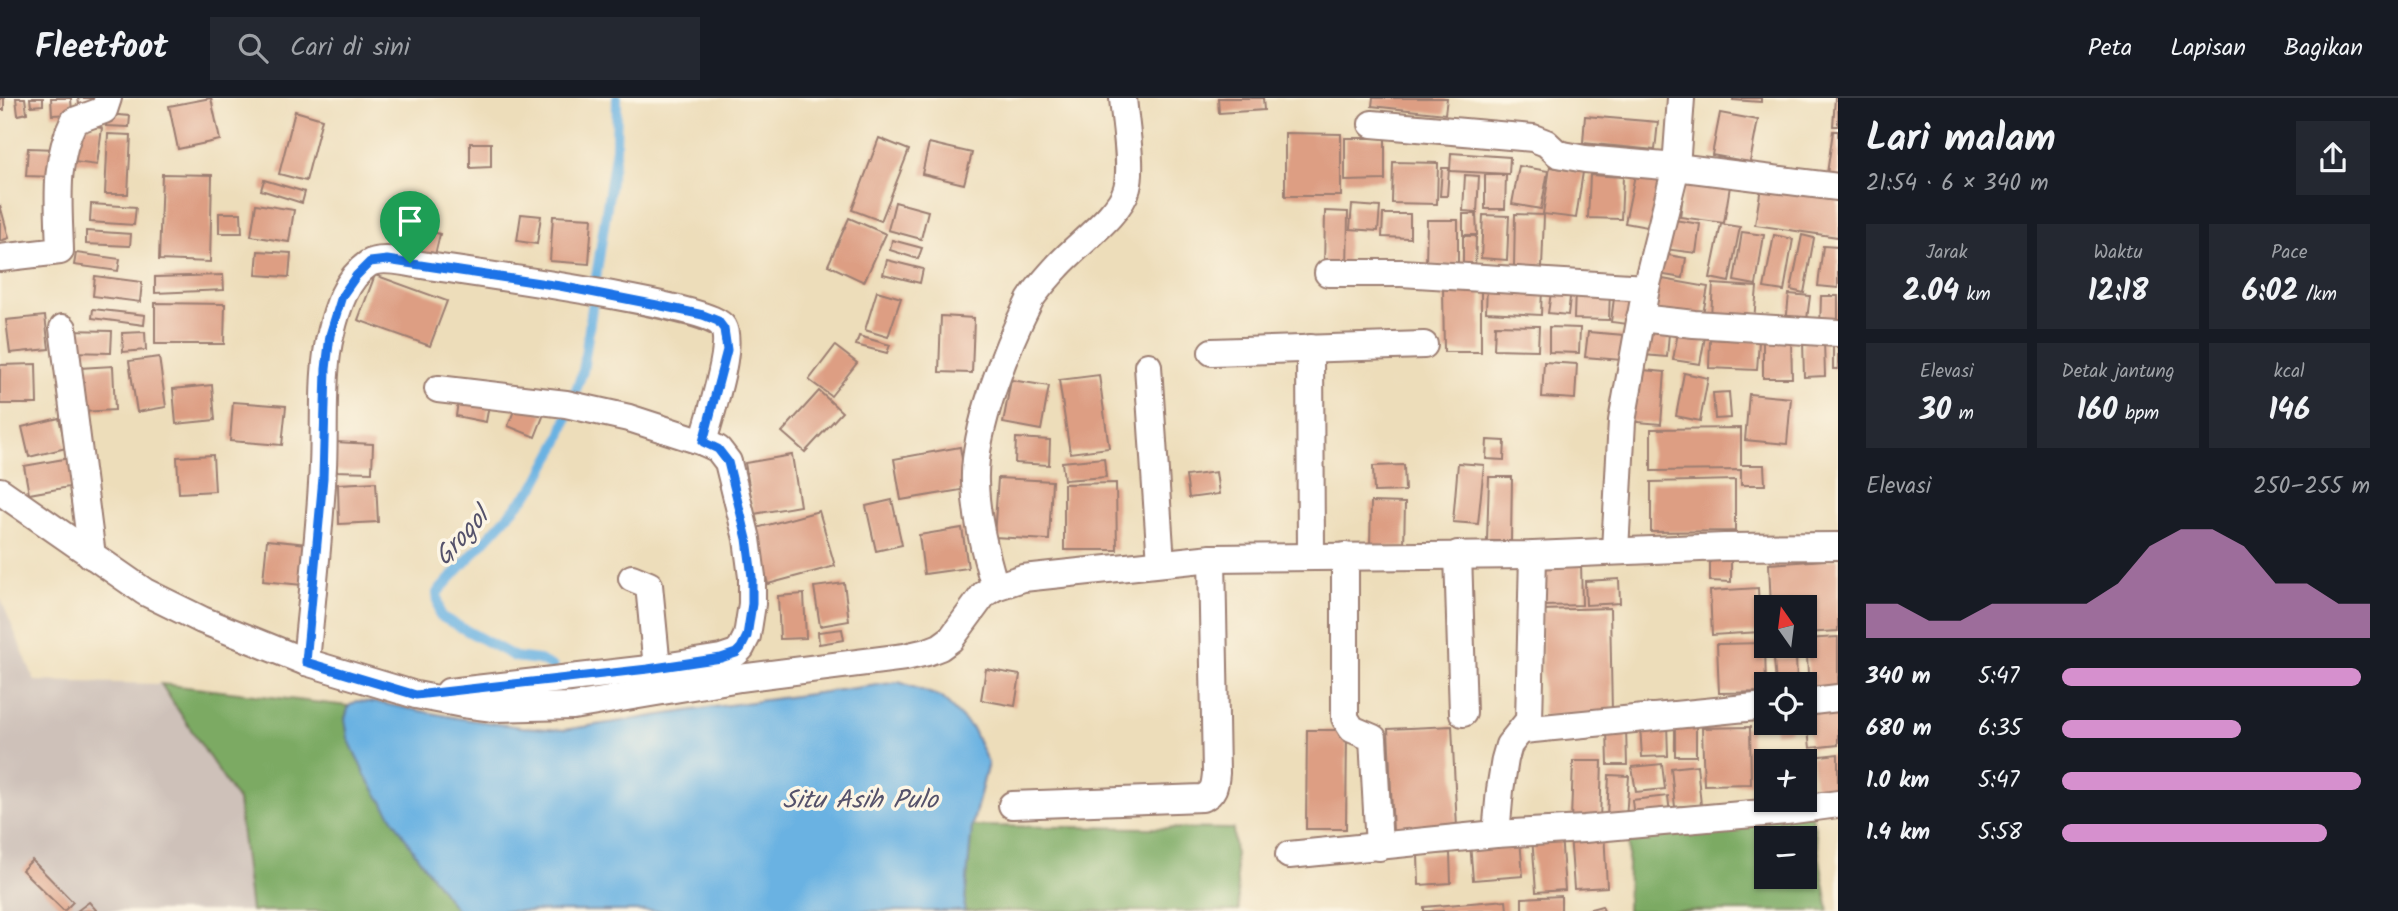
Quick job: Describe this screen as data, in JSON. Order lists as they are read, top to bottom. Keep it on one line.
{"water":["Grogol","Situ Asih Pulo"],"north":"top","page":{"header":"Fleetfoot","search":"Cari di sini","nav":["Peta","Lapisan","Bagikan"],"heading":["Lari malam","21:54 · 6 × 340 m"],"stats":[["Jarak","2.04 km"],["Waktu","12:18"],["Pace","6:02 /km"],["Elevasi","30 m"],["Detak jantung","160 bpm"],["kcal","146"]],"chart":["Elevasi","250–255 m"],"map_buttons":["+","−"],"list":[{"name":"340 m","note":"5:47"},{"name":"680 m","note":"6:35"},{"name":"1.0 km","note":"5:47"},{"name":"1.4 km","note":"5:58"}]}}
